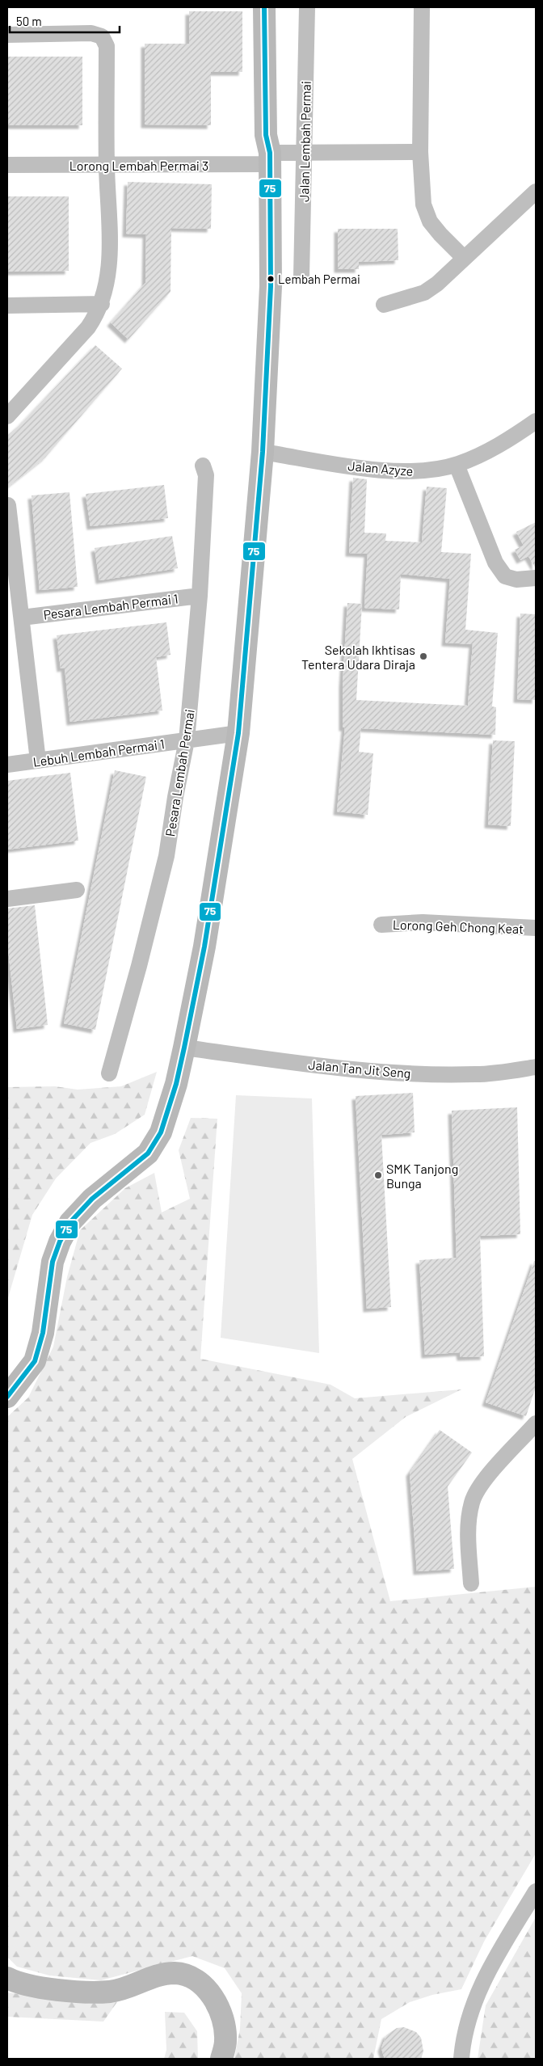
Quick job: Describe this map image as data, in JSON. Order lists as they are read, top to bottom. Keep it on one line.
{"streets":{"street":["Jalan Lembah Permai","Lorong Lembah Permai 3","Jalan Azyze","Pesara Lembah Permai 1","Lebuh Lembah Permai 1","Pesara Lembah Permai","Lorong Geh Chong Keat","Jalan Tan Jit Seng"]},"crossings":[["Jalan Lembah Permai","Lorong Lembah Permai 3"],["Pesara Lembah Permai 1","Pesara Lembah Permai"],["Lebuh Lembah Permai 1","Pesara Lembah Permai"]],"places":["Lembah Permai","Sekolah Ikhtisas Tentera Udara Diraja","SMK Tanjong Bunga"],"lines":["transit line 75"],"scale_bar":"50 m"}
